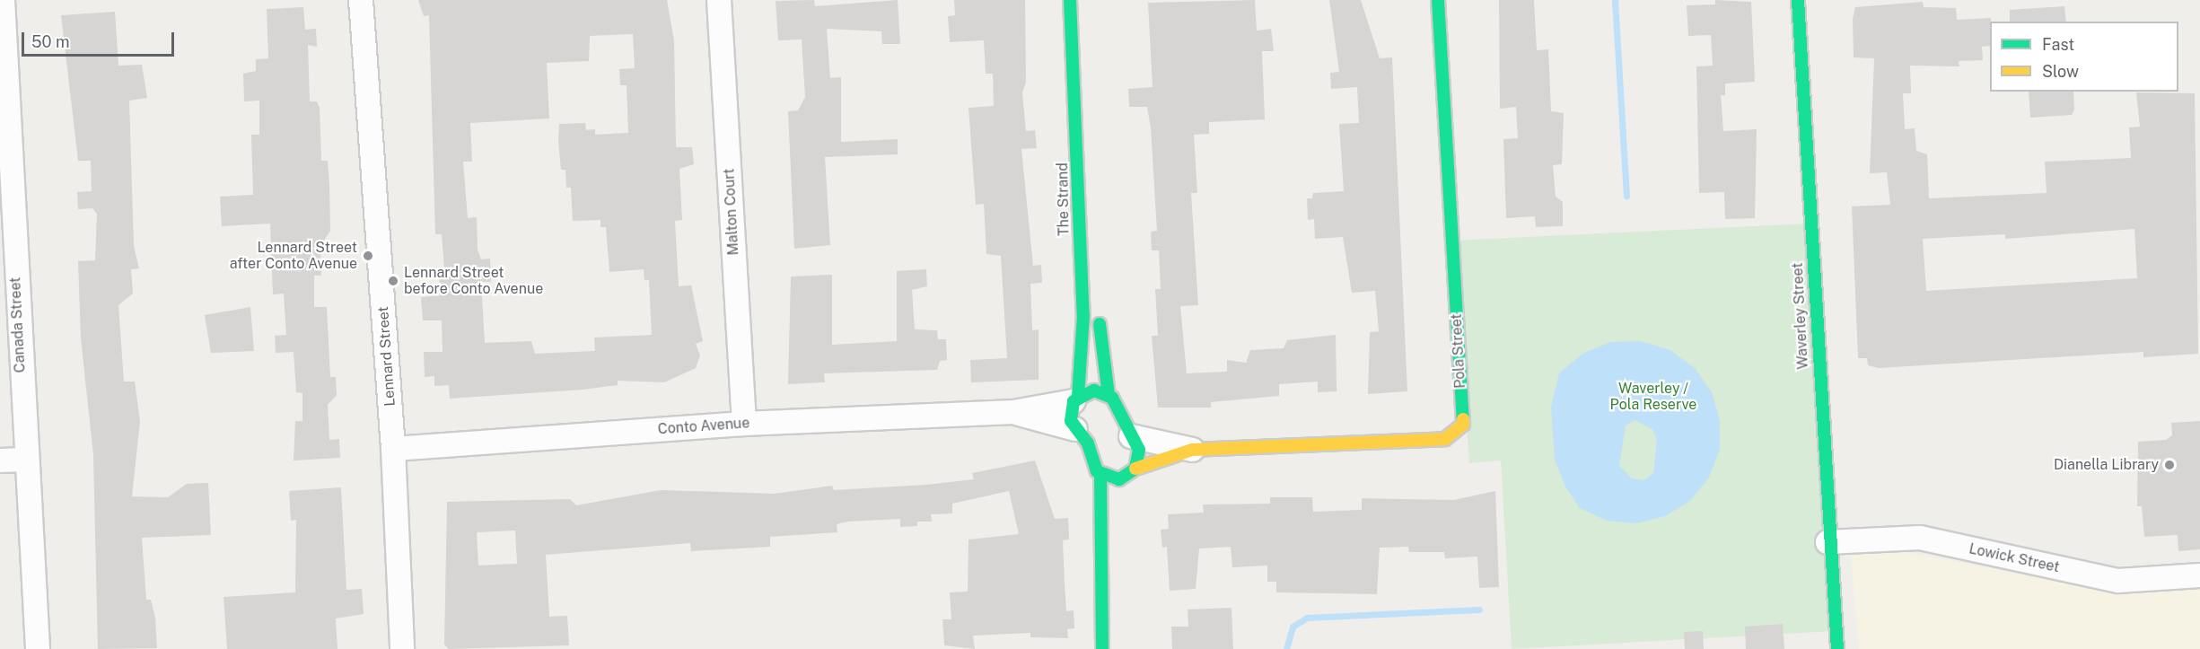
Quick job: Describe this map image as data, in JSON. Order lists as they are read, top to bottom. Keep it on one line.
{"streets":{"street":["The Strand","Malton Court","Waverley Street","Canada Street","Pola Street","Lennard Street","Conto Avenue","Lowick Street"]},"crossings":[["The Strand","Conto Avenue"],["Malton Court","Conto Avenue"],["Waverley Street","Lowick Street"],["Lennard Street","Conto Avenue"]],"parks":["Waverley / Pola Reserve"],"places":["Lennard Street after Conto Avenue","Lennard Street before Conto Avenue","Dianella Library"],"legend":["Fast","Slow"],"scale_bar":"50 m"}
